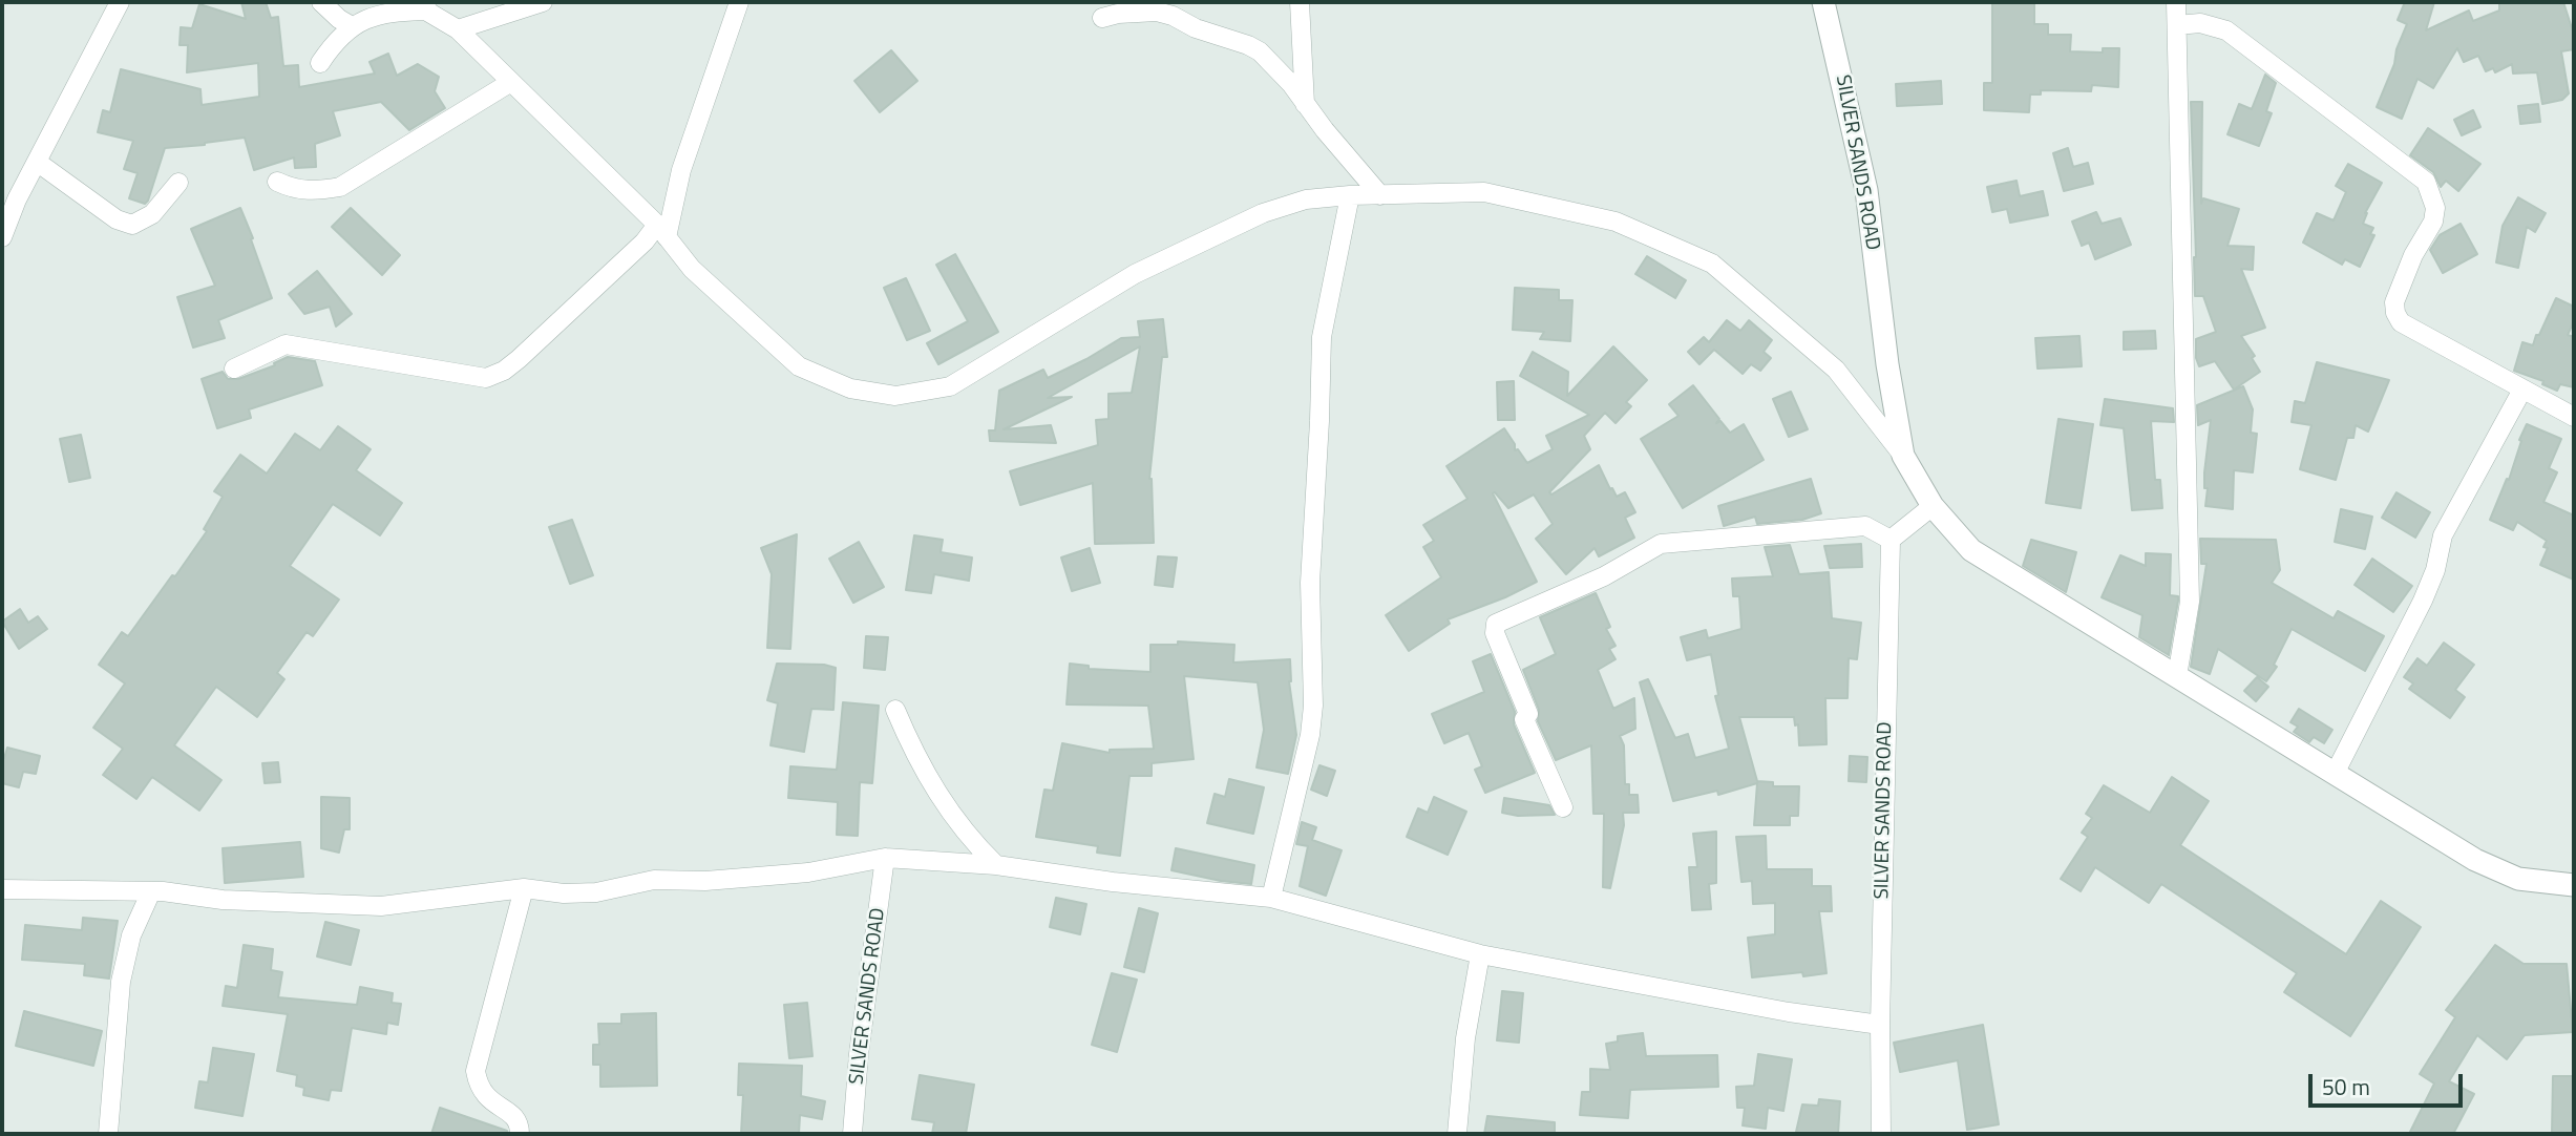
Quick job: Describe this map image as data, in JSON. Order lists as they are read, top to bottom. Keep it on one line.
{"streets":{"street":["SILVER SANDS ROAD"]},"scale_bar":"50 m"}
